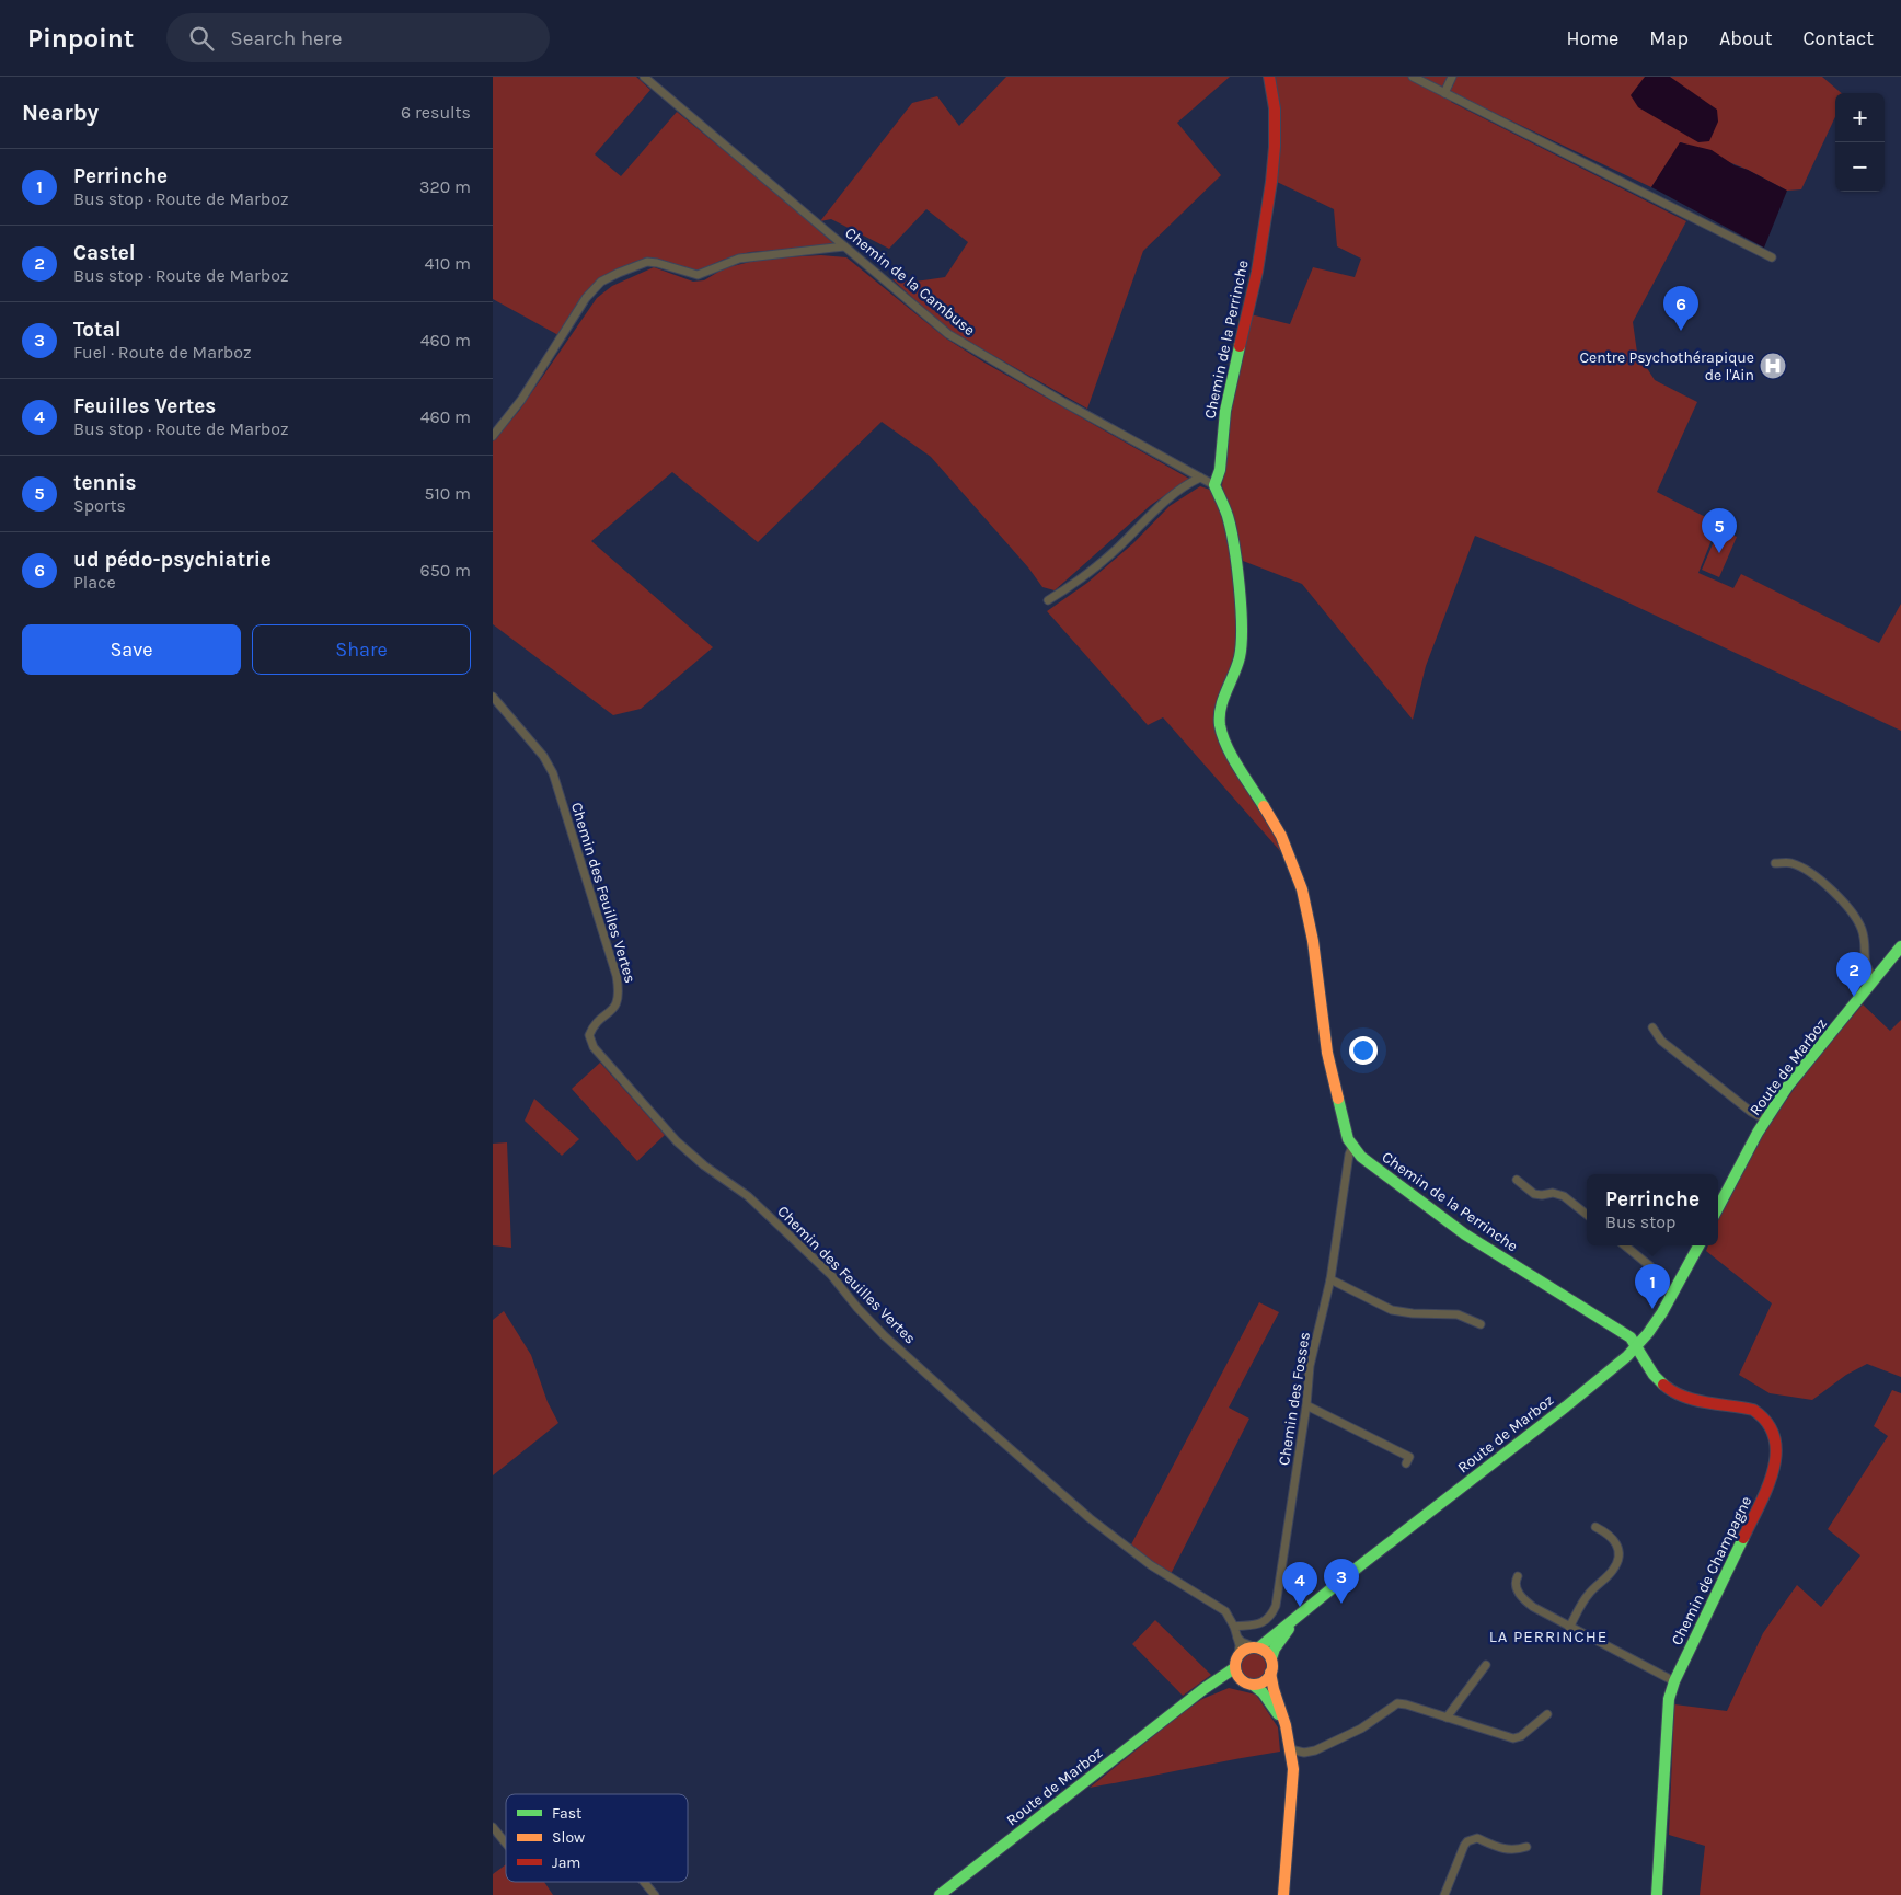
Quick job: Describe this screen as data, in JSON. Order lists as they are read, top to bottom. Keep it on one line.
{"streets":{"street":["Chemin de la Cambuse","Chemin de la Perrinche","Chemin des Feuilles Vertes","Route de Marboz","Chemin des Fosses","Chemin de Champagne"]},"crossings":[["Chemin de la Cambuse","Chemin de la Perrinche"],["Chemin de la Perrinche","Route de Marboz"],["Chemin de la Perrinche","Chemin des Fosses"],["Chemin de la Perrinche","Chemin de Champagne"],["Chemin des Feuilles Vertes","Chemin des Fosses"],["Route de Marboz","Chemin de Champagne"]],"districts":["LA PERRINCHE"],"places":{"hospital":["Centre Psychothérapique de l'Ain"]},"legend":["Fast","Slow","Jam"],"page":{"header":"Pinpoint","search":"Search here","nav":["Home","Map","About","Contact"],"heading":["Nearby","6 results"],"map_buttons":["+","−"],"list":[{"mark":"1","name":"Perrinche","note":"Bus stop · Route de Marboz","value":"320 m"},{"mark":"2","name":"Castel","note":"Bus stop · Route de Marboz","value":"410 m"},{"mark":"3","name":"Total","note":"Fuel · Route de Marboz","value":"460 m"},{"mark":"4","name":"Feuilles Vertes","note":"Bus stop · Route de Marboz","value":"460 m"},{"mark":"5","name":"tennis","note":"Sports","value":"510 m"},{"mark":"6","name":"ud pédo-psychiatrie","note":"Place","value":"650 m"}],"pins":["6","5","2","1","3","4"],"buttons":["Save","Share"],"popup":["Perrinche","Bus stop"]}}
